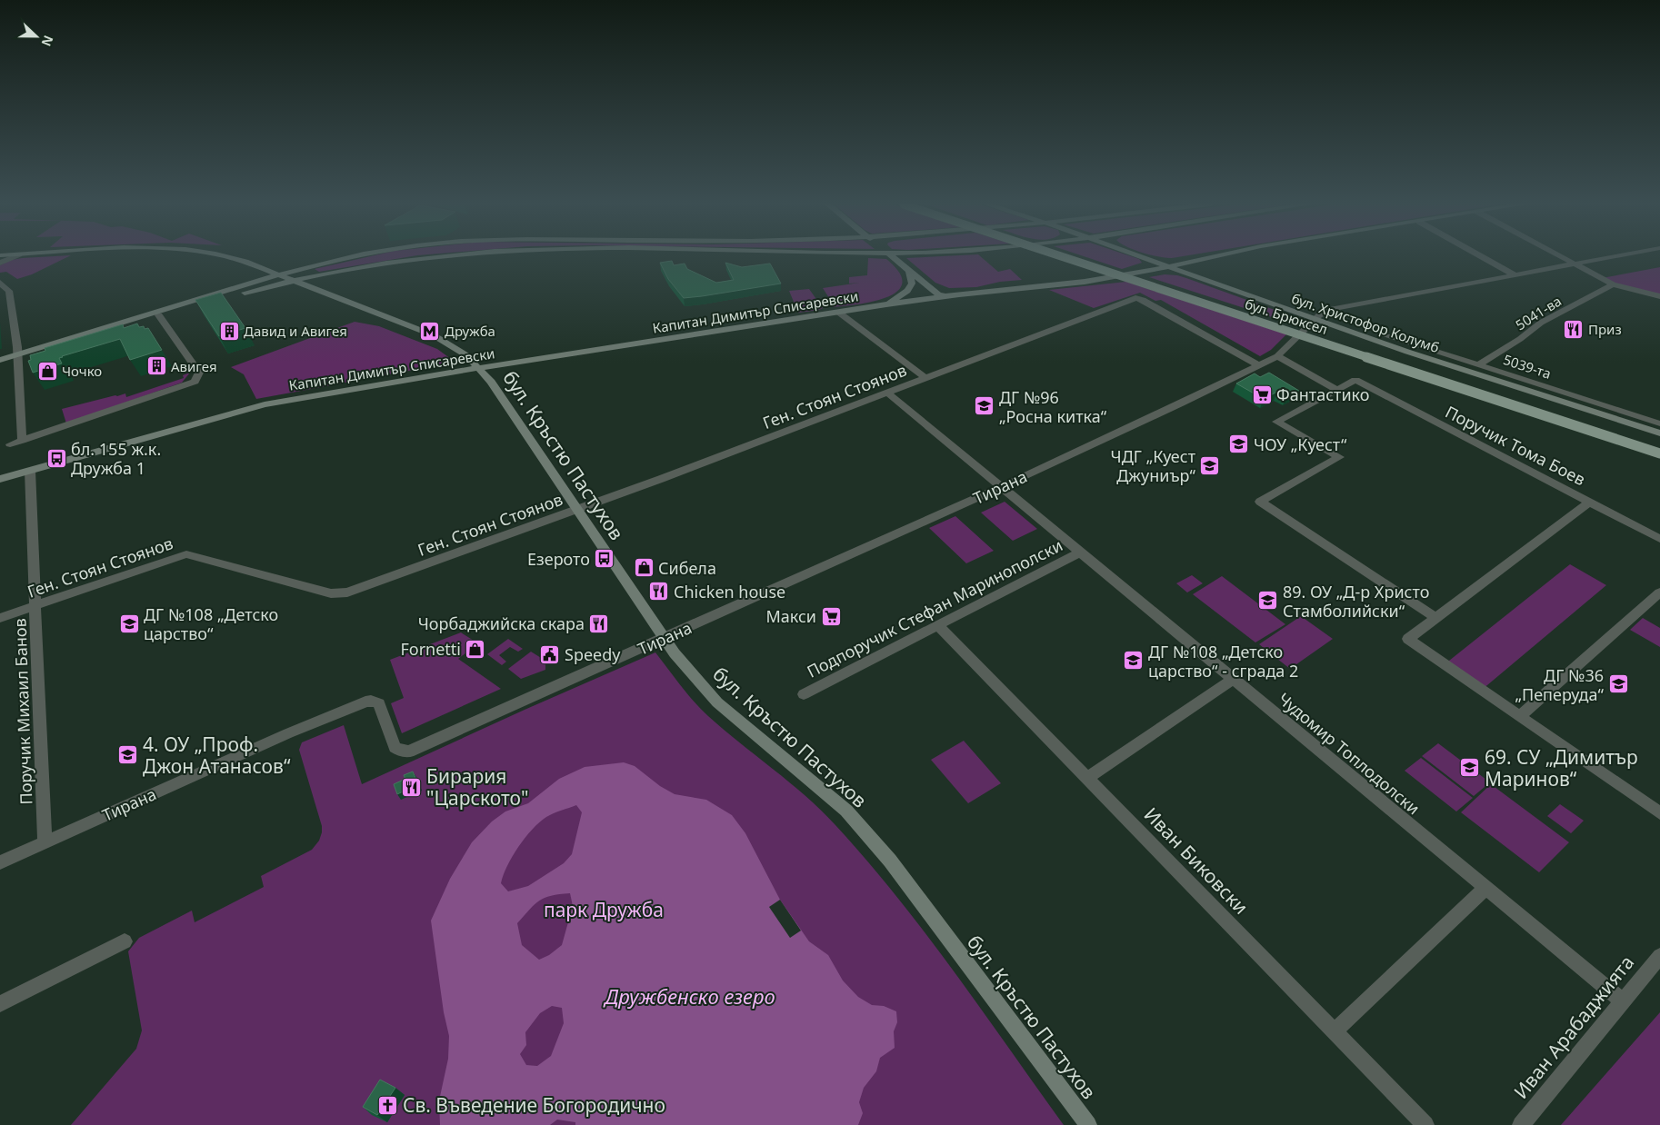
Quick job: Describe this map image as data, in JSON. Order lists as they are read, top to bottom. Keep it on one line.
{"streets":{"main road":["Капитан Димитър Списаревски","бул. Брюксел","бул. Христофор Колумб","бул. Кръстю Пастухов"],"street":["5041-ва","5039-та","Ген. Стоян Стоянов","Поручик Тома Боев","Тирана","Подпоручик Стефан Маринополски","Поручик Михаил Банов","Чудомир Топлодолски","Иван Биковски","Иван Арабаджията"]},"crossings":[["Капитан Димитър Списаревски","бул. Христофор Колумб"],["Капитан Димитър Списаревски","бул. Кръстю Пастухов"],["Капитан Димитър Списаревски","Поручик Михаил Банов"],["5041-ва","5039-та"],["бул. Христофор Колумб","Тирана"],["Ген. Стоян Стоянов","бул. Кръстю Пастухов"],["Ген. Стоян Стоянов","Тирана"],["Ген. Стоян Стоянов","Поручик Михаил Банов"],["Ген. Стоян Стоянов","Чудомир Топлодолски"],["бул. Кръстю Пастухов","Тирана"],["Тирана","Поручик Михаил Банов"],["Тирана","Чудомир Топлодолски"],["Подпоручик Стефан Маринополски","Чудомир Топлодолски"],["Подпоручик Стефан Маринополски","Иван Биковски"],["Чудомир Топлодолски","Иван Арабаджията"]],"water":["Дружбенско езеро"],"parks":["парк Дружба"],"places":{"restaurant":["Приз","Chicken house","Чорбаджийска скара","Бирария \"Царското\""],"building":["Давид и Авигея","Авигея"],"metro station":["Дружба"],"shop":["Чочко","Сибела","Fornetti"],"supermarket":["Фантастико","Макси"],"school or university":["ДГ №96 „Росна китка“","ЧОУ „Куест“","ЧДГ „Куест Джуниър“","89. ОУ „Д-р Христо Стамболийски“","ДГ №108 „Детско царство“","ДГ №108 „Детско царство“ - сграда 2","ДГ №36 „Пеперуда“","4. ОУ „Проф. Джон Атанасов“","69. СУ „Димитър Маринов“"],"bus stop":["бл. 155 ж.к. Дружба 1","Езерото"],"public building":["Speedy"],"church":["Св. Въведение Богородично"]},"north":"right"}
